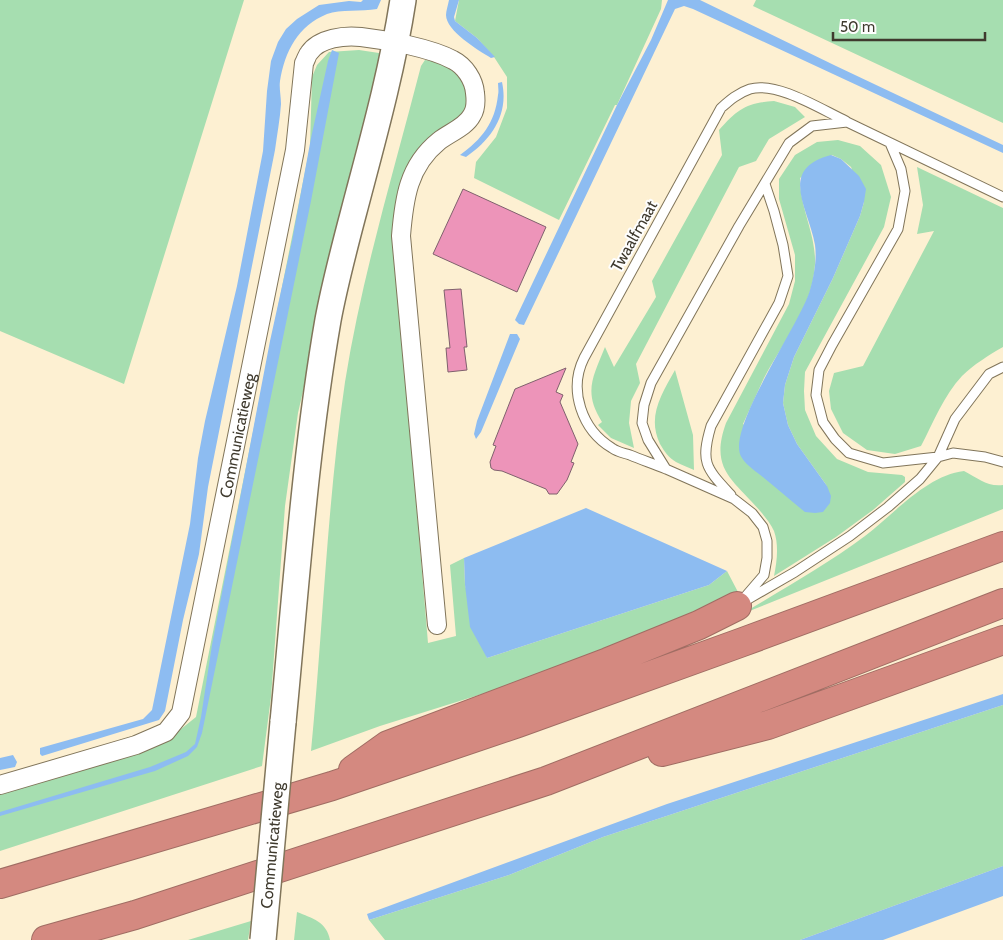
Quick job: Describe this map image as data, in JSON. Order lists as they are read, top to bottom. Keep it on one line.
{"streets":{"street":["Communicatieweg"],"lane":["Twaalfmaat"]},"scale_bar":"50 m"}
